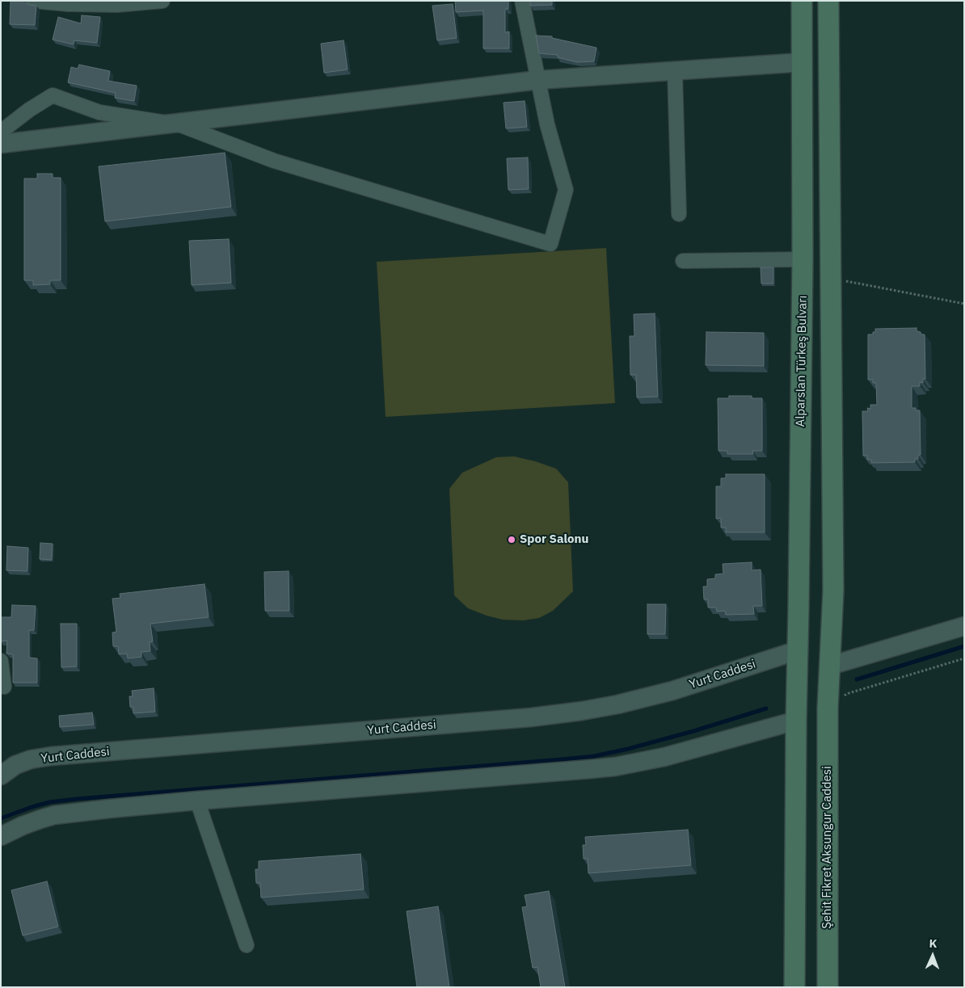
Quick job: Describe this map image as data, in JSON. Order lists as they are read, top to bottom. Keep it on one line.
{"streets":{"main road":["Alparslan Türkeş Bulvarı","Şehit Fikret Aksungur Caddesi"],"street":["Yurt Caddesi"]},"crossings":[["Alparslan Türkeş Bulvarı","Yurt Caddesi"]],"places":["Spor Salonu"],"north":"top"}
